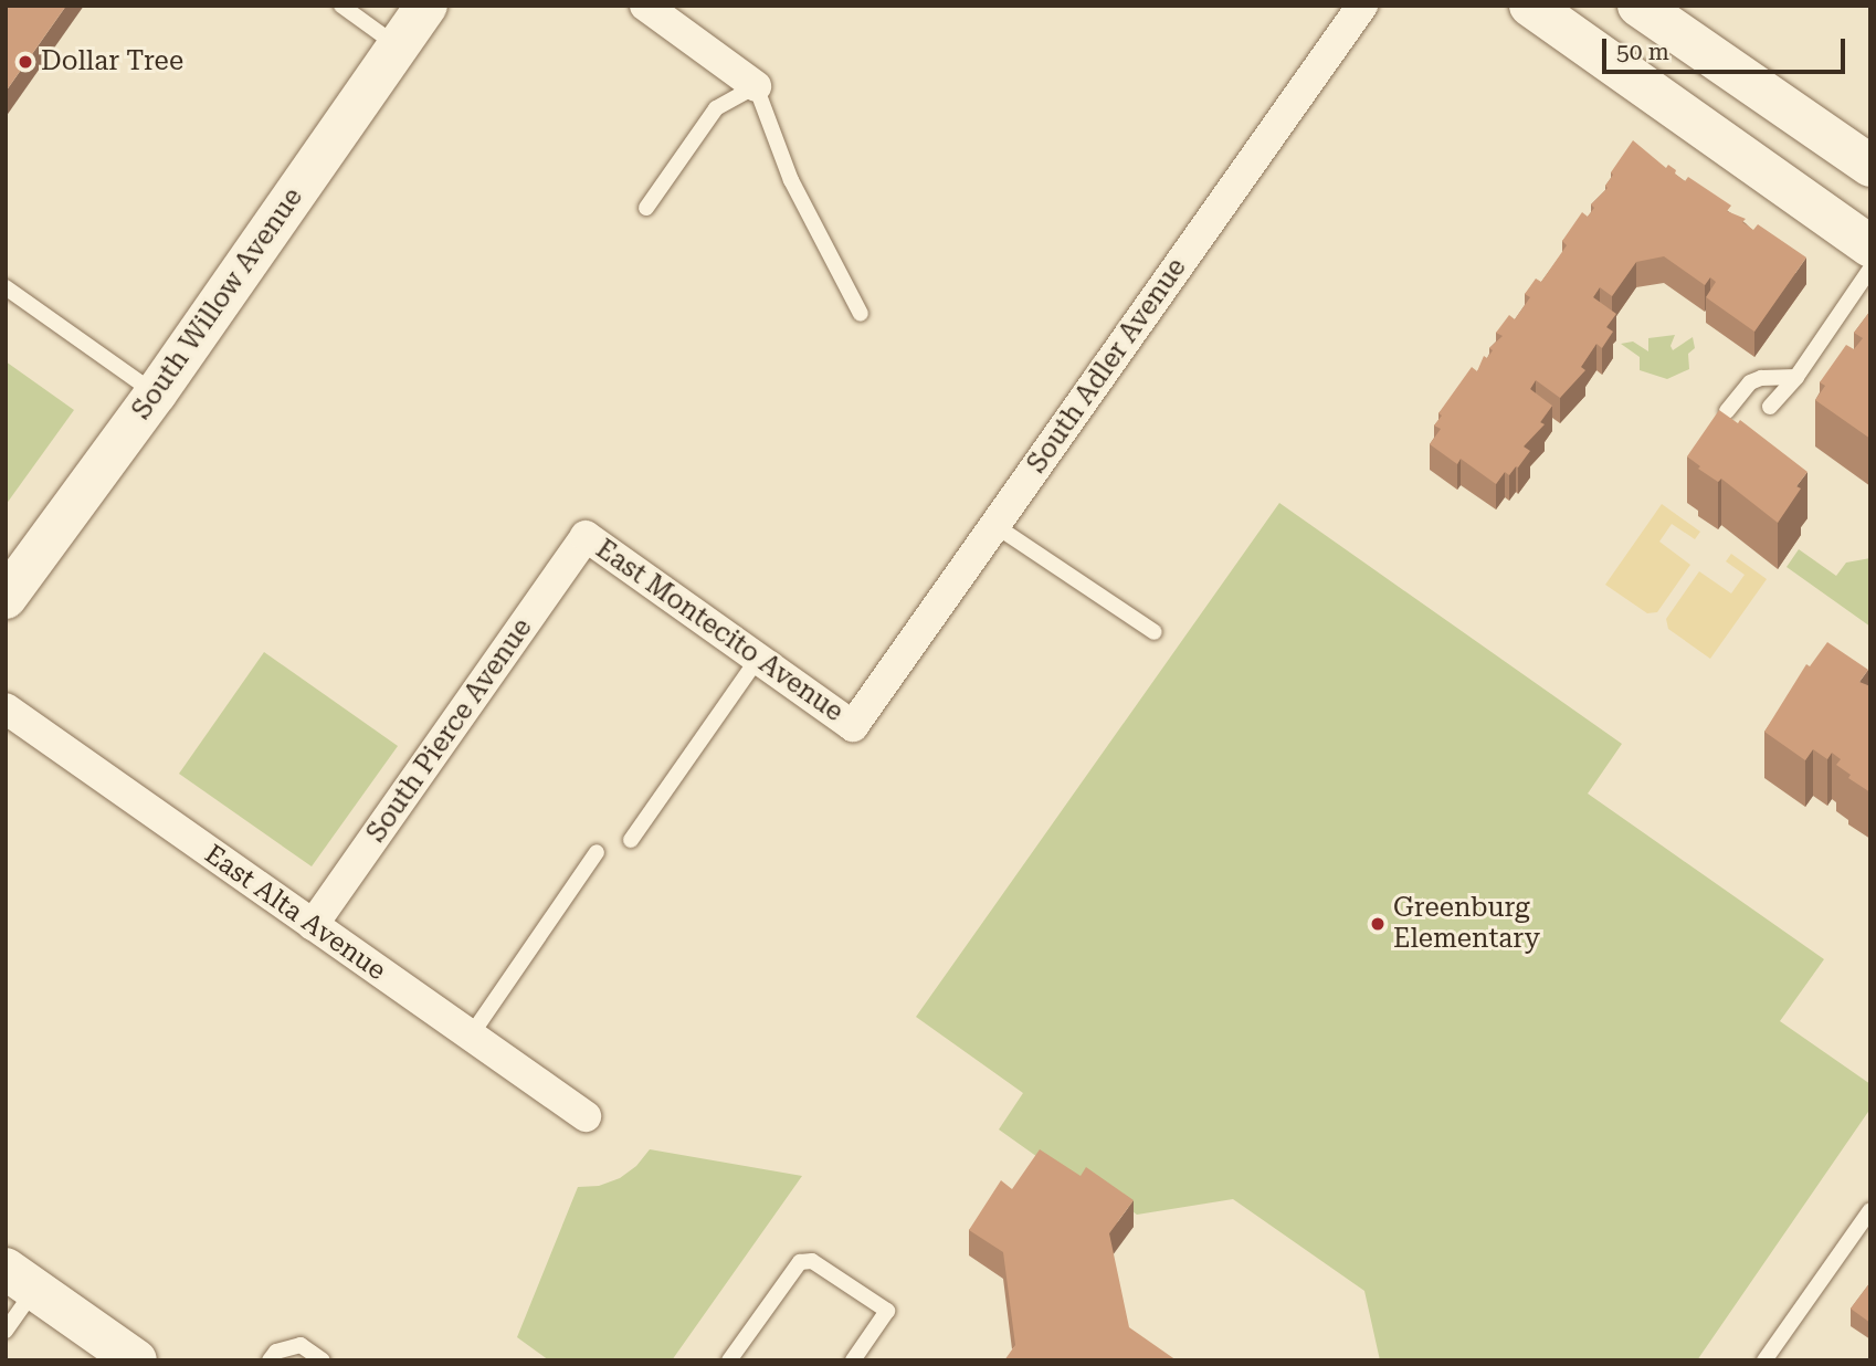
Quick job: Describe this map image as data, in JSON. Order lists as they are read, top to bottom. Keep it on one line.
{"streets":{"street":["South Willow Avenue","South Adler Avenue","East Montecito Avenue","South Pierce Avenue","East Alta Avenue"]},"crossings":[["South Adler Avenue","East Montecito Avenue"],["East Montecito Avenue","South Pierce Avenue"],["South Pierce Avenue","East Alta Avenue"]],"places":["Dollar Tree","Greenburg Elementary"],"scale_bar":"50 m"}
